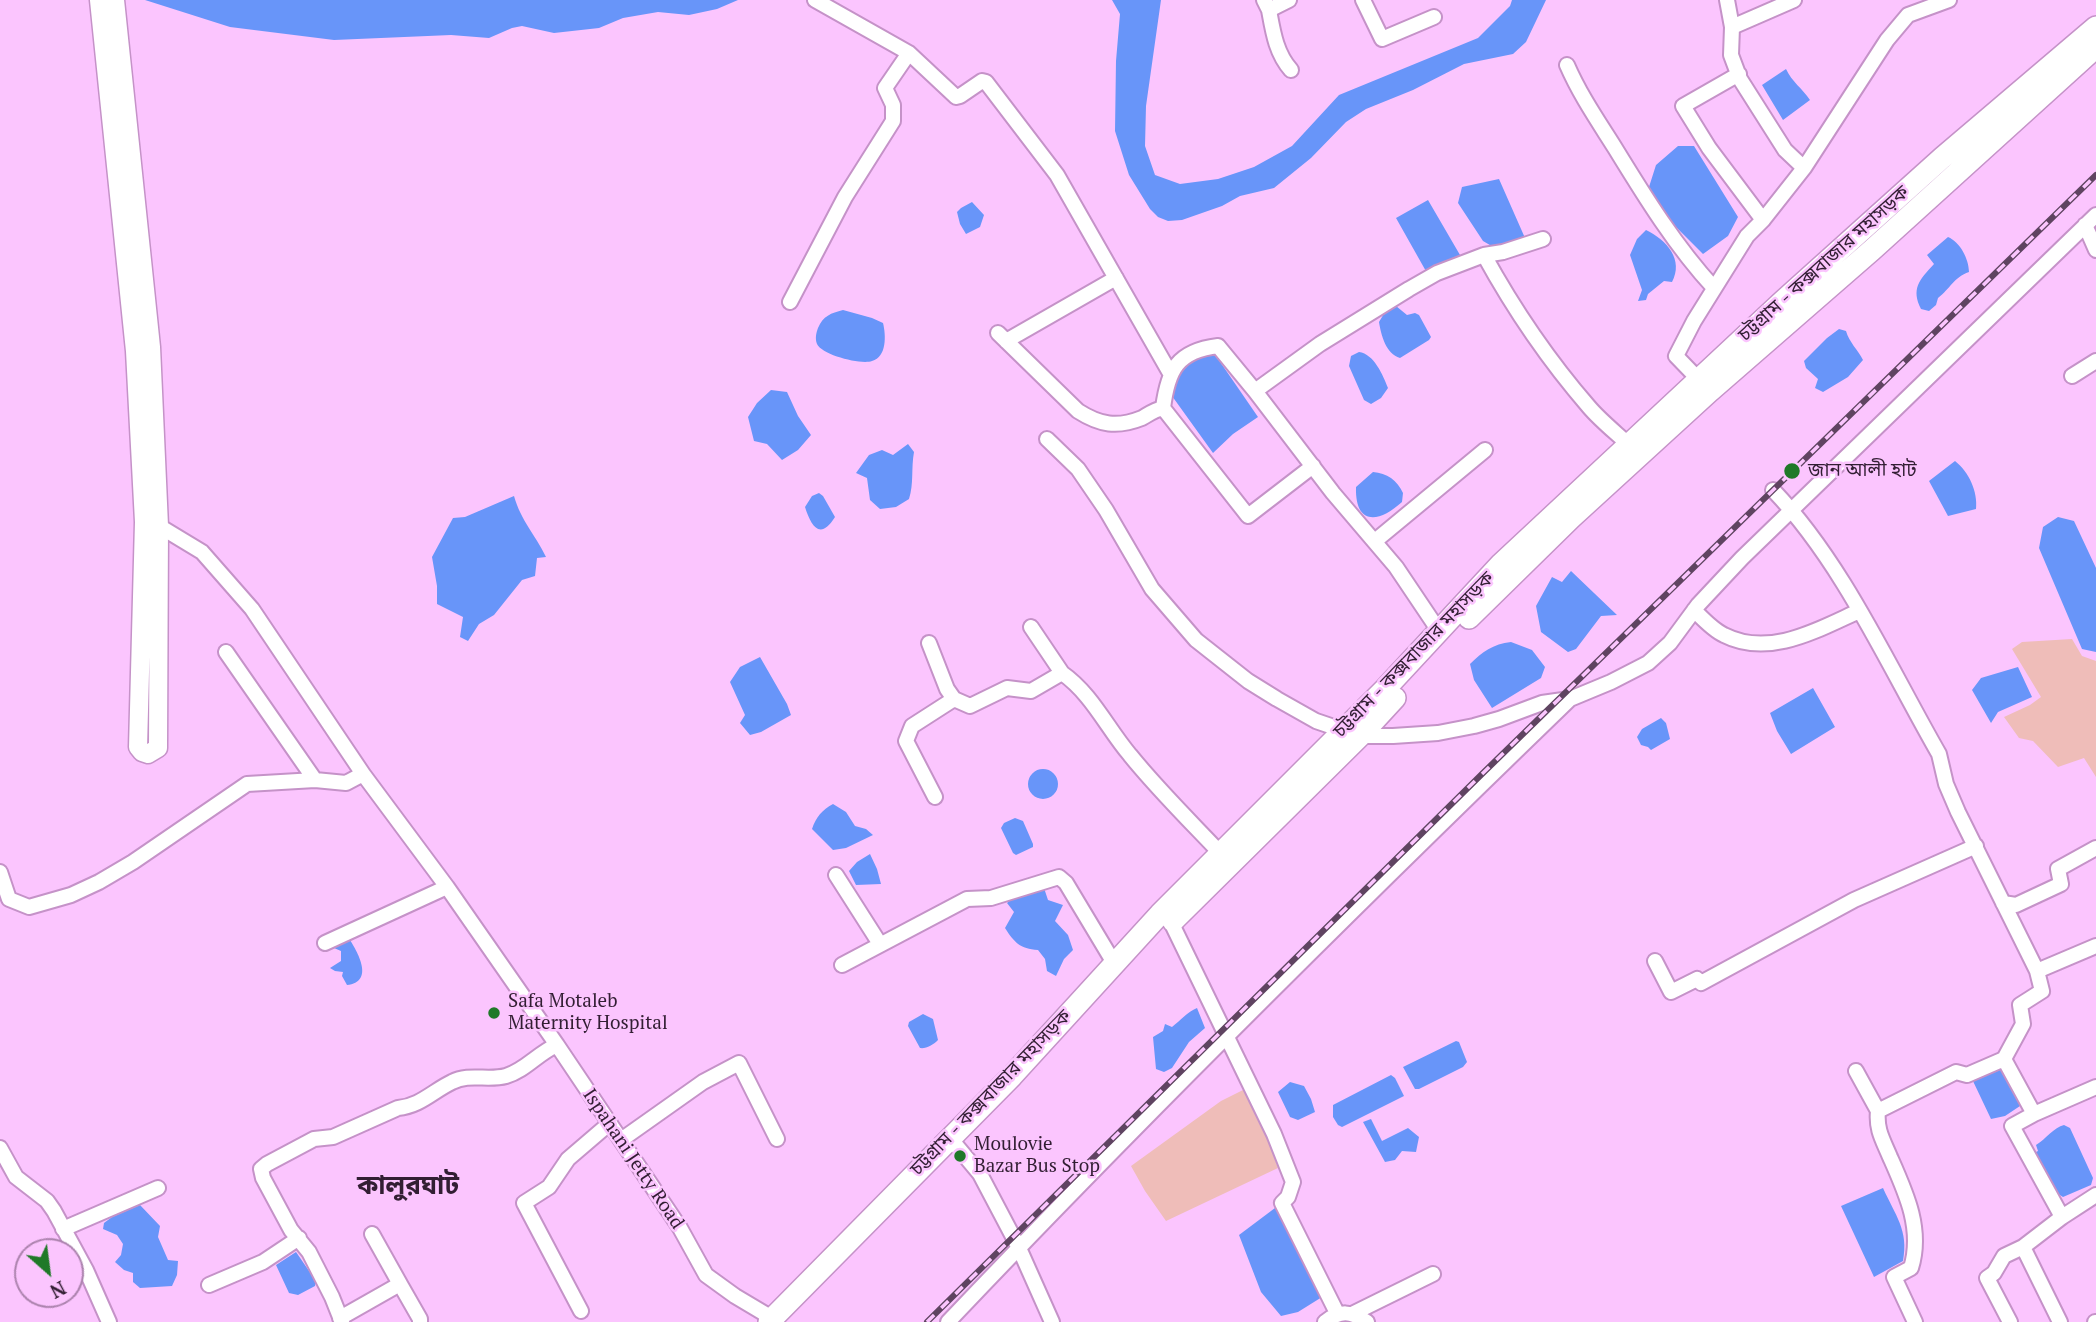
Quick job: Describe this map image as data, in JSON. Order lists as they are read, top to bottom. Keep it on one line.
{"streets":{"highway":["চট্টগ্রাম - কক্সবাজার মহাসড়ক"],"street":["Ispahani Jetty Road"]},"crossings":[["চট্টগ্রাম - কক্সবাজার মহাসড়ক","Ispahani Jetty Road"]],"districts":["কালুরঘাট"],"places":["জান আলী হাট","Safa Motaleb Maternity Hospital","Moulovie Bazar Bus Stop"],"north":"bottom right"}
